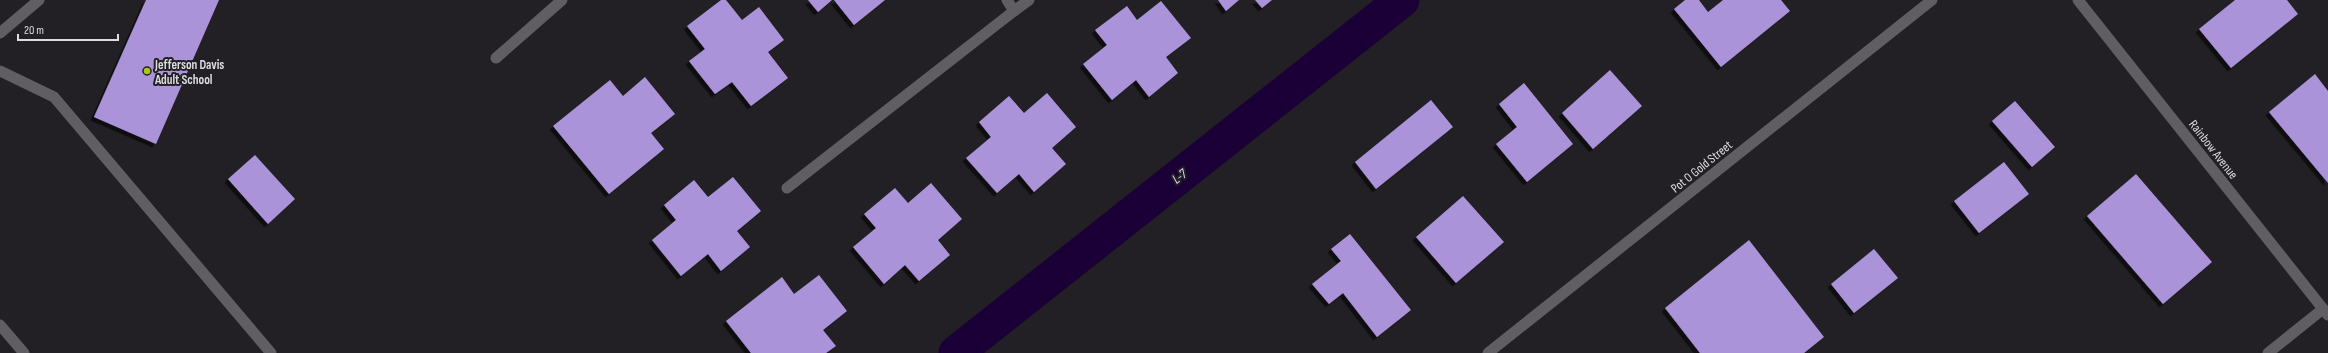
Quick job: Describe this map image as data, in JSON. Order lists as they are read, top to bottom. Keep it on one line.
{"streets":{"street":["Rainbow Avenue","Pot O Gold Street"]},"water":["L-7"],"places":["Jefferson Davis Adult School"],"scale_bar":"20 m"}
